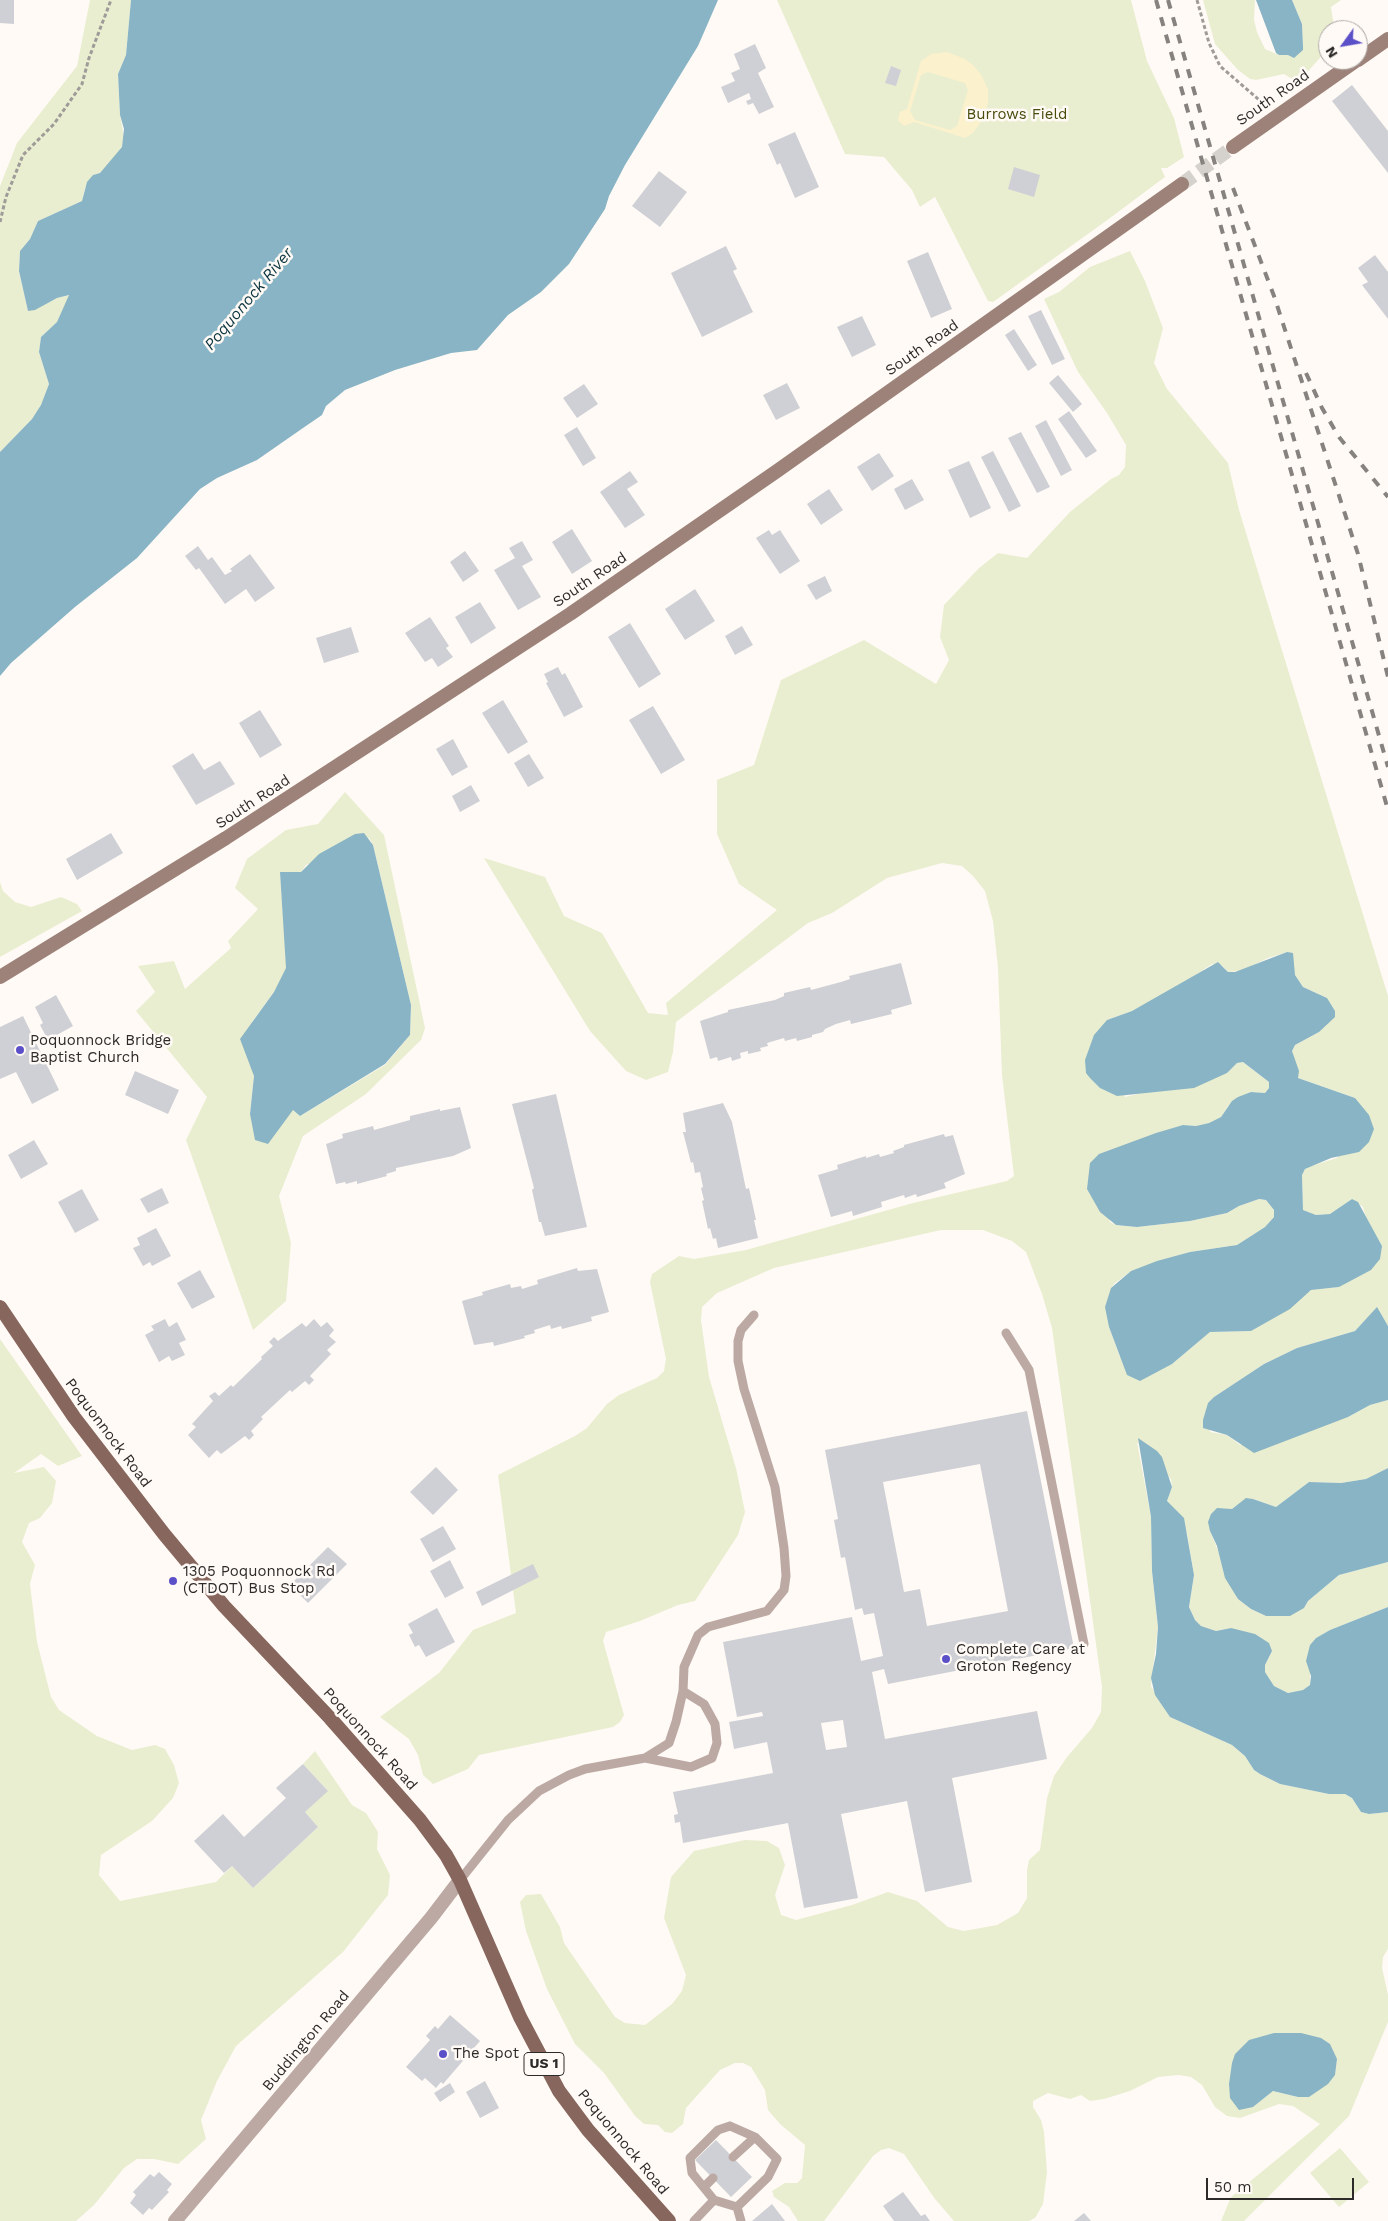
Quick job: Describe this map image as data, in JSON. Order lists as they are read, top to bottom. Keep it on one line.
{"streets":{"main road":["South Road","Poquonnock Road","US 1"],"street":["Buddington Road"]},"crossings":[["Poquonnock Road","Buddington Road"]],"water":["Poquonock River"],"parks":["Burrows Field"],"places":["Poquonnock Bridge Baptist Church","1305 Poquonnock Rd (CTDOT) Bus Stop","Complete Care at Groton Regency","The Spot"],"scale_bar":"50 m","north":"bottom left"}
